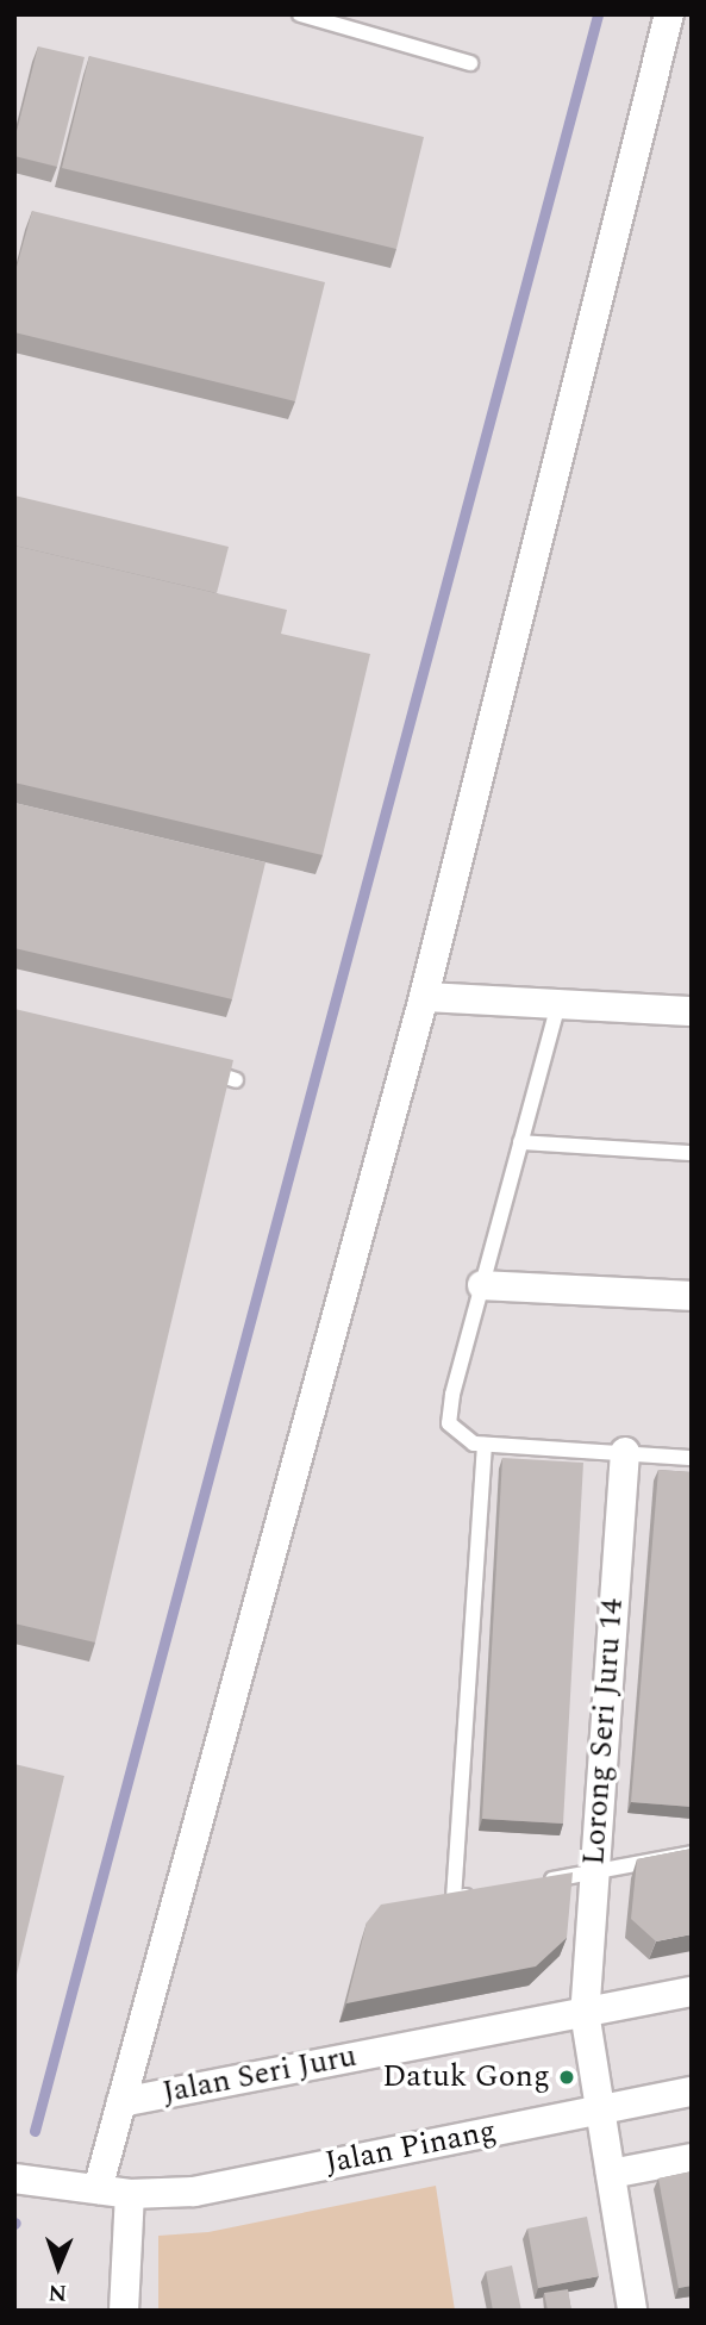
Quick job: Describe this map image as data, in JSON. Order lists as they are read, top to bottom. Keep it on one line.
{"streets":{"street":["Lorong Seri Juru 14","Jalan Seri Juru","Jalan Pinang"]},"crossings":[["Lorong Seri Juru 14","Jalan Seri Juru"],["Lorong Seri Juru 14","Jalan Pinang"]],"places":["Datuk Gong"],"north":"bottom"}
